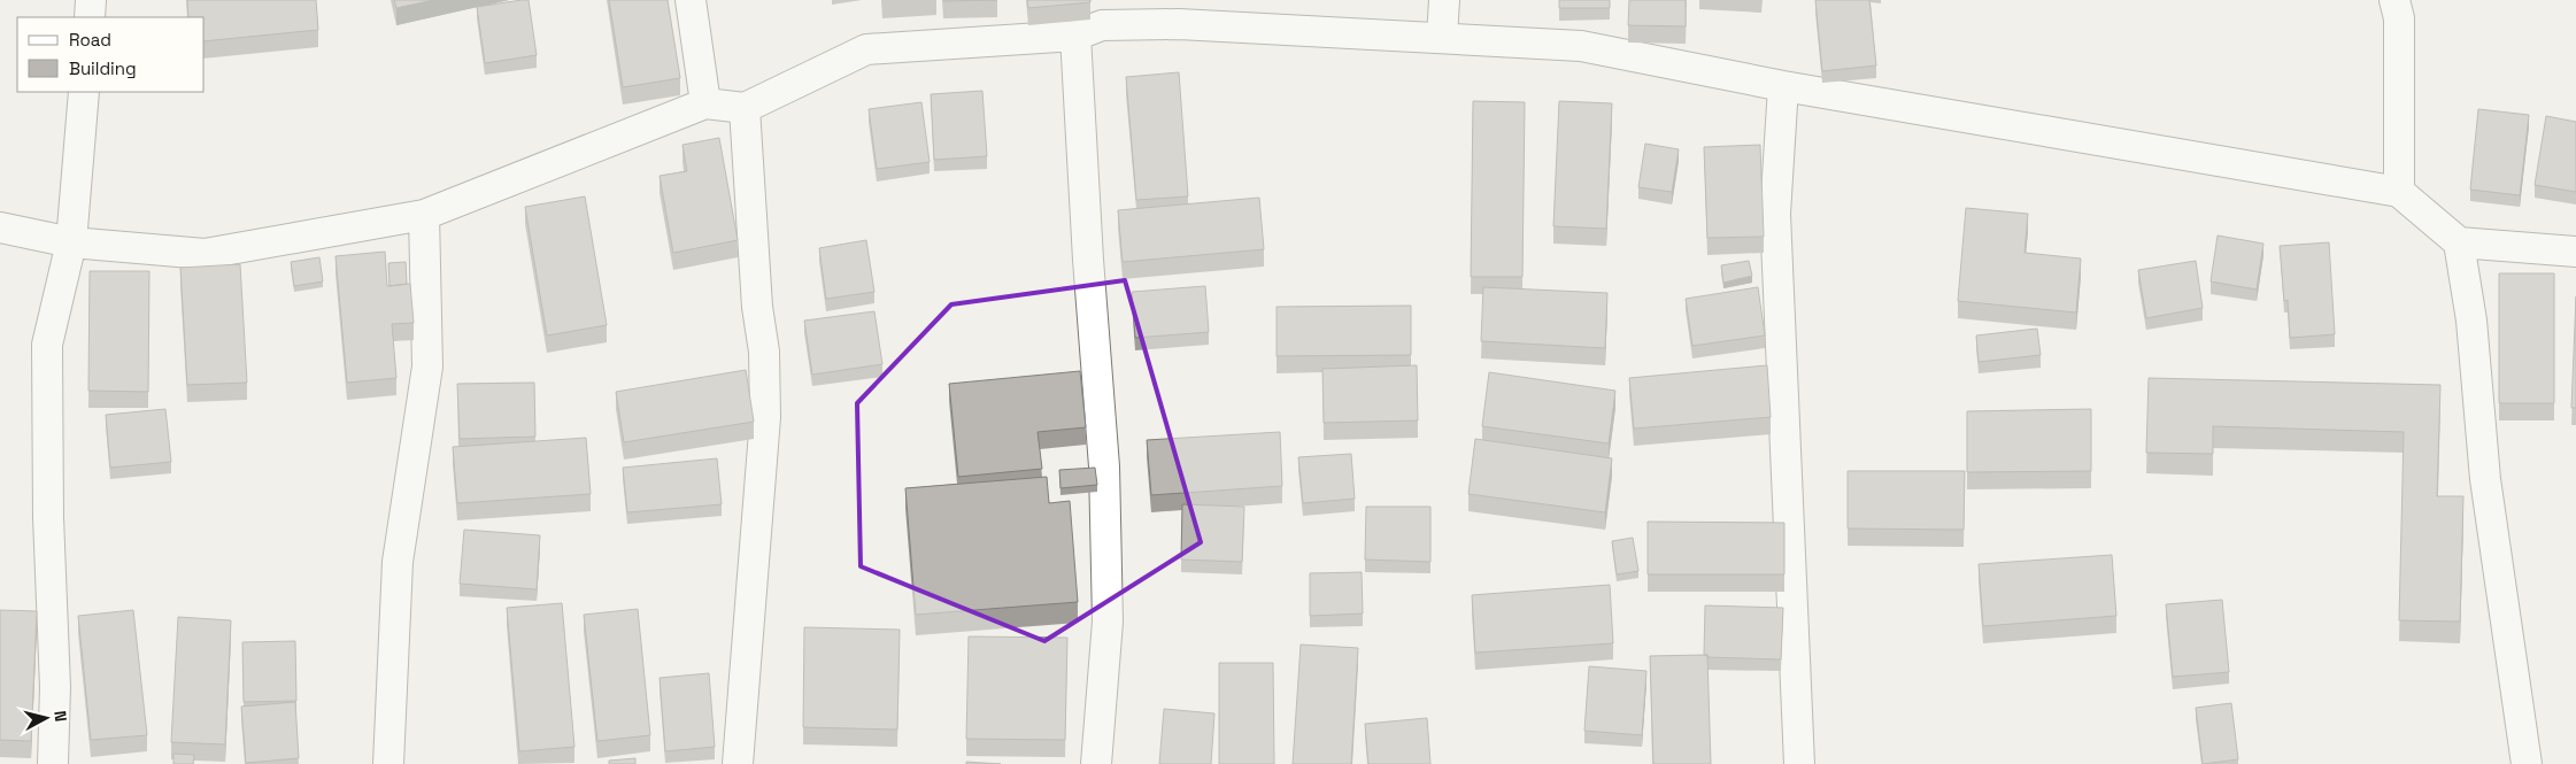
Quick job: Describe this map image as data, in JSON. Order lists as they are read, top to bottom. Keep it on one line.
{"legend":["Road","Building"],"north":"right"}
